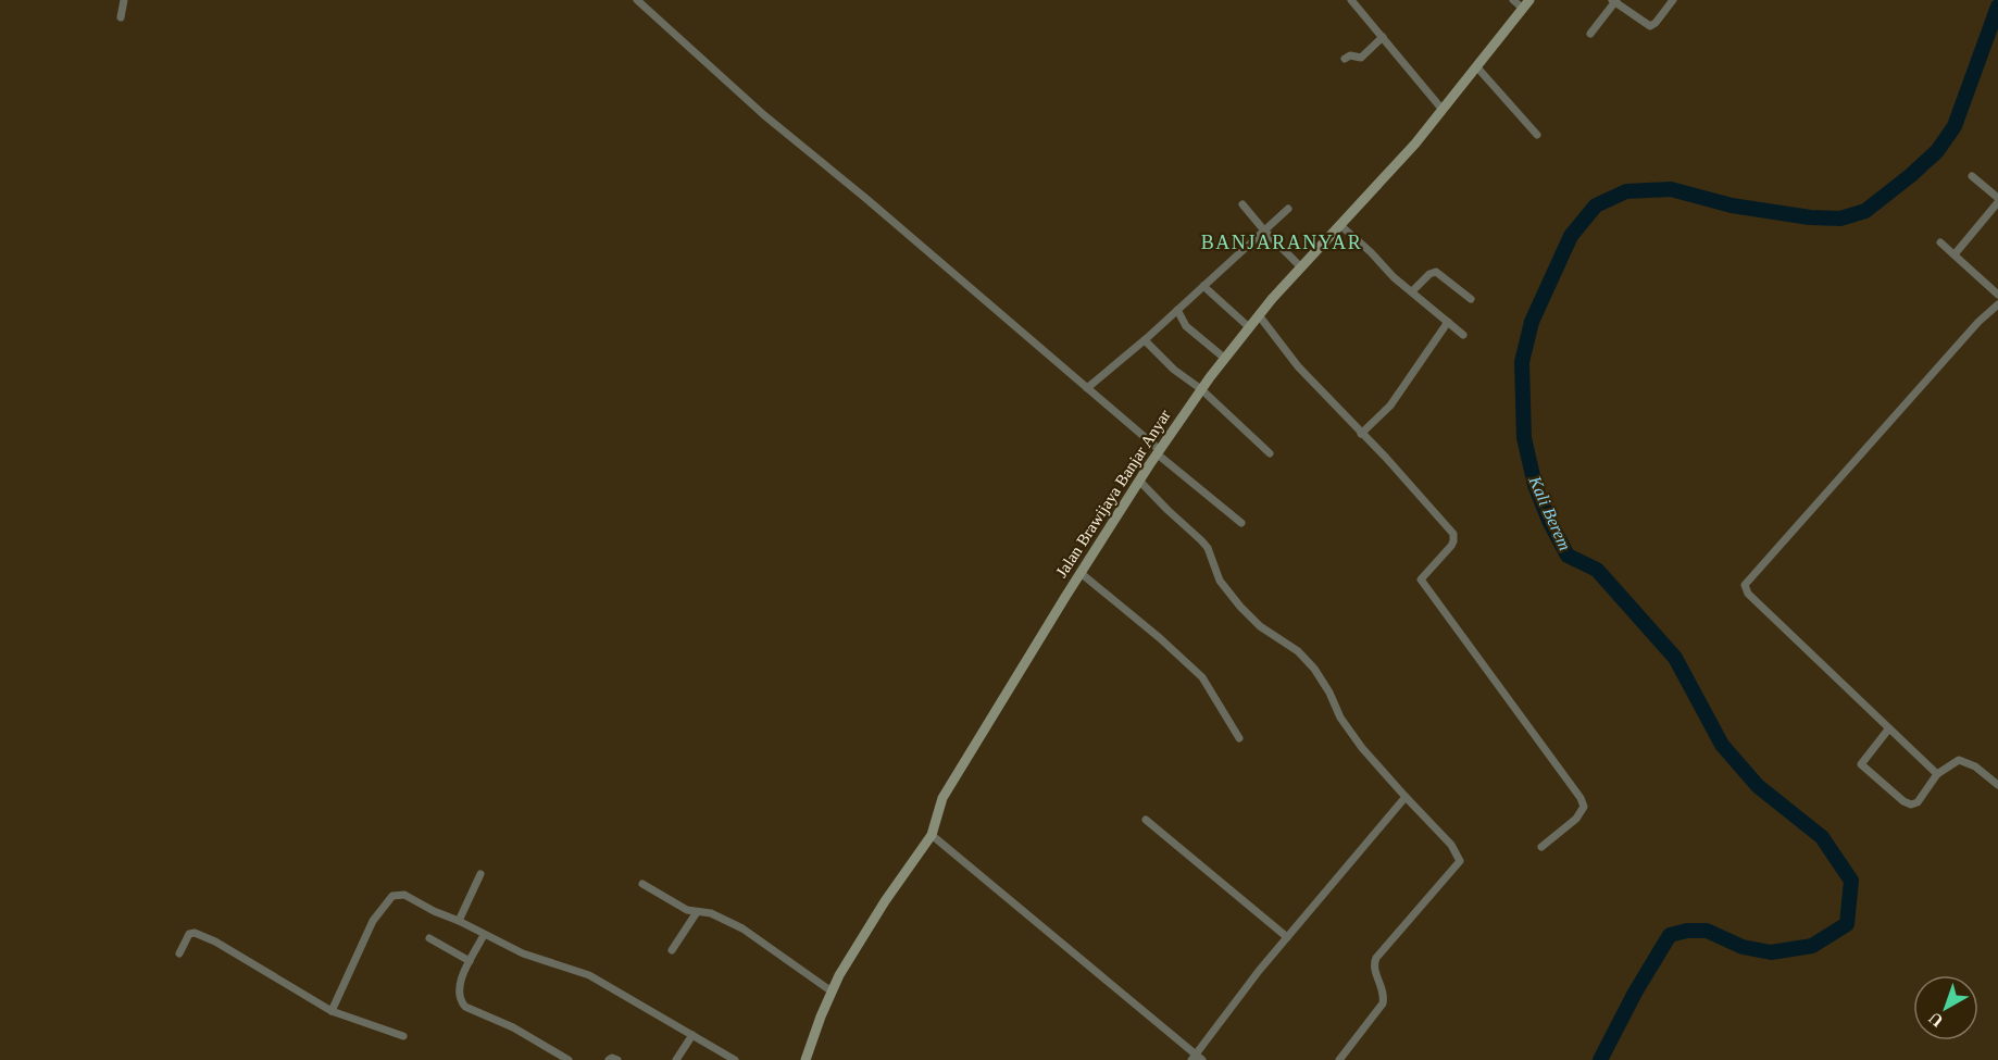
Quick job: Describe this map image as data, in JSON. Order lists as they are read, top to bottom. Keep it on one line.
{"streets":{"street":["Jalan Brawijaya Banjar Anyar"]},"districts":["BANJARANYAR"],"water":["Kali Berem"],"north":"bottom left"}
